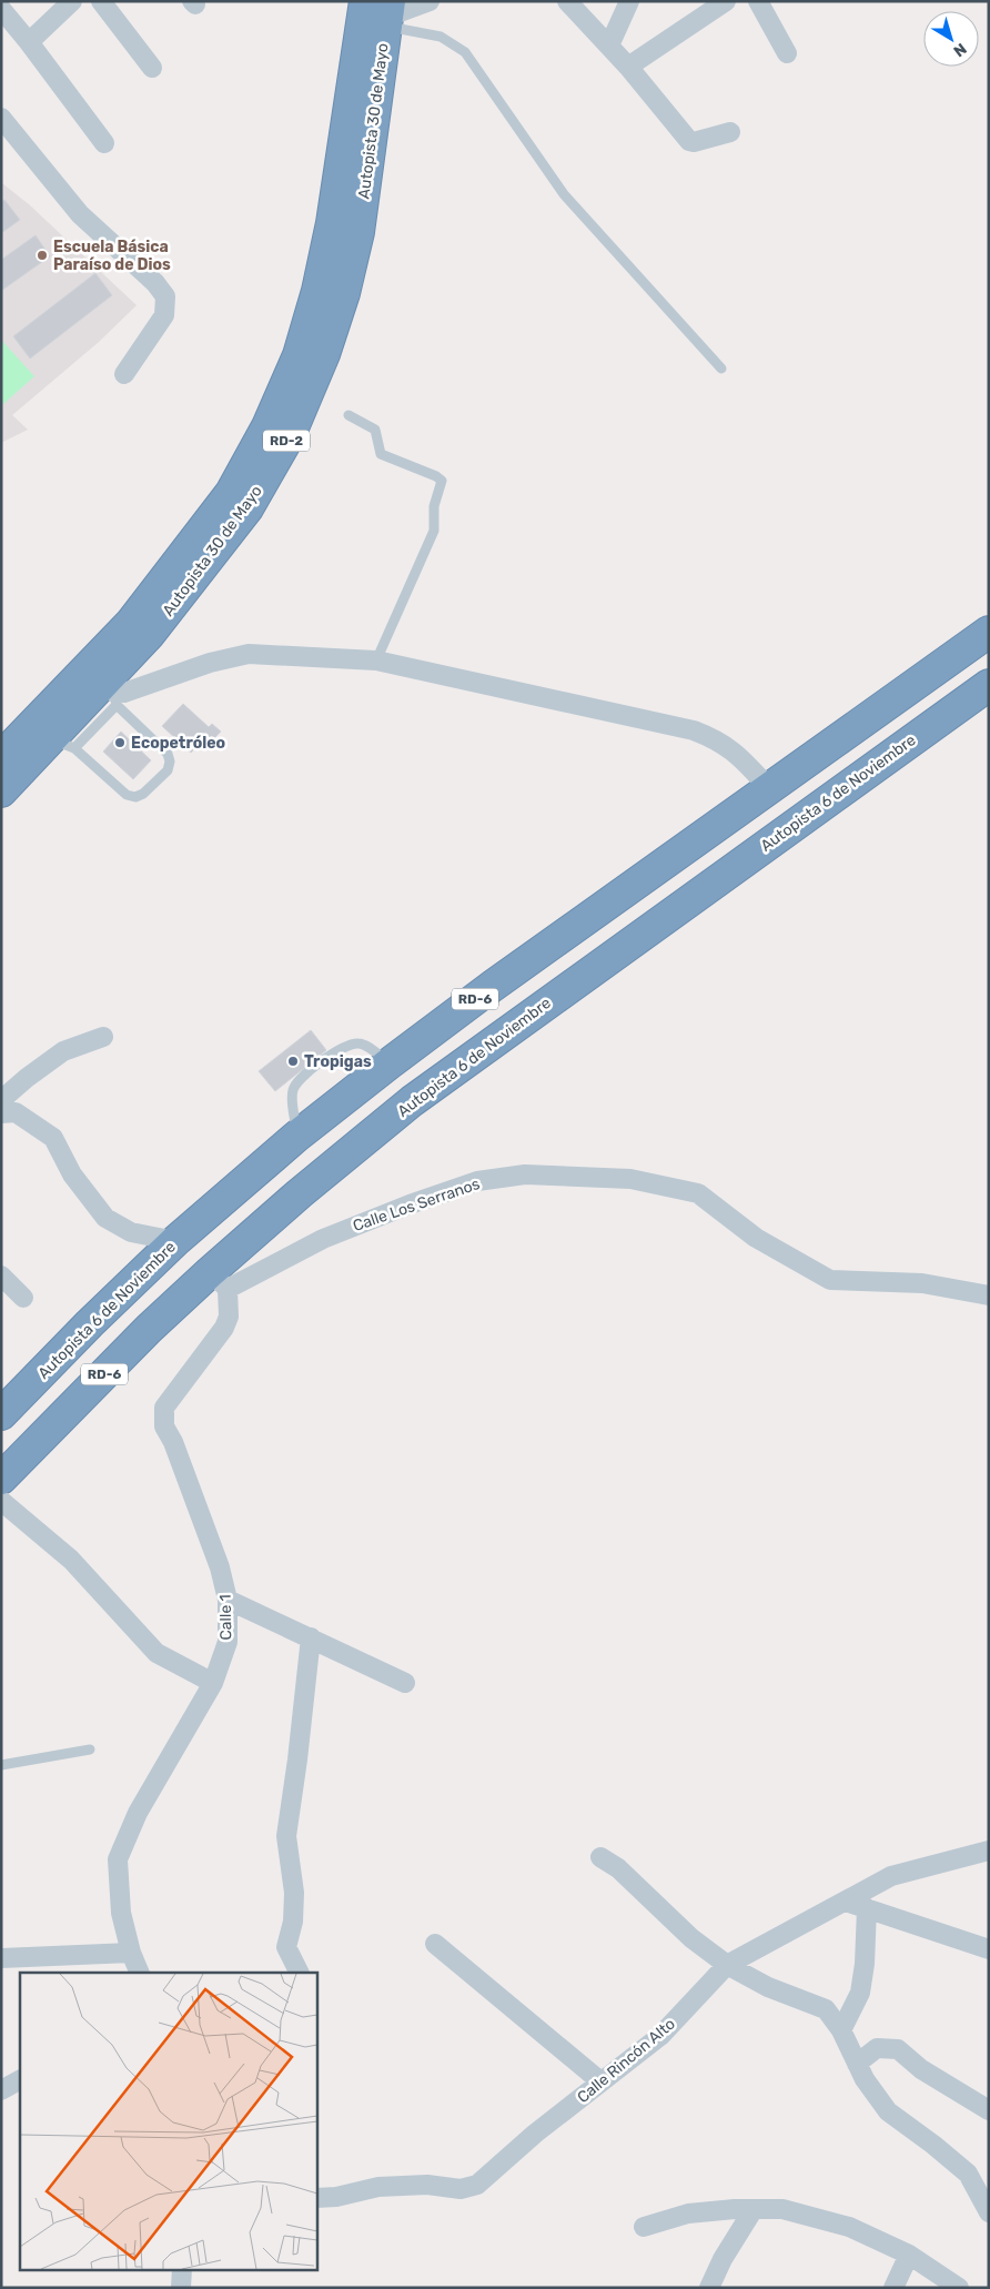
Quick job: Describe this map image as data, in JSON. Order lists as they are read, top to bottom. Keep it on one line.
{"streets":{"highway":["Autopista 30 de Mayo","RD-2","Autopista 6 de Noviembre","RD-6"],"street":["Calle Los Serranos","Calle 1","Calle Rincón Alto"]},"crossings":[["Autopista 6 de Noviembre","Calle Los Serranos"],["Autopista 6 de Noviembre","Calle 1"],["Calle Los Serranos","Calle 1"]],"places":["Escuela Básica Paraíso de Dios","Ecopetróleo","Tropigas"],"north":"bottom right"}
